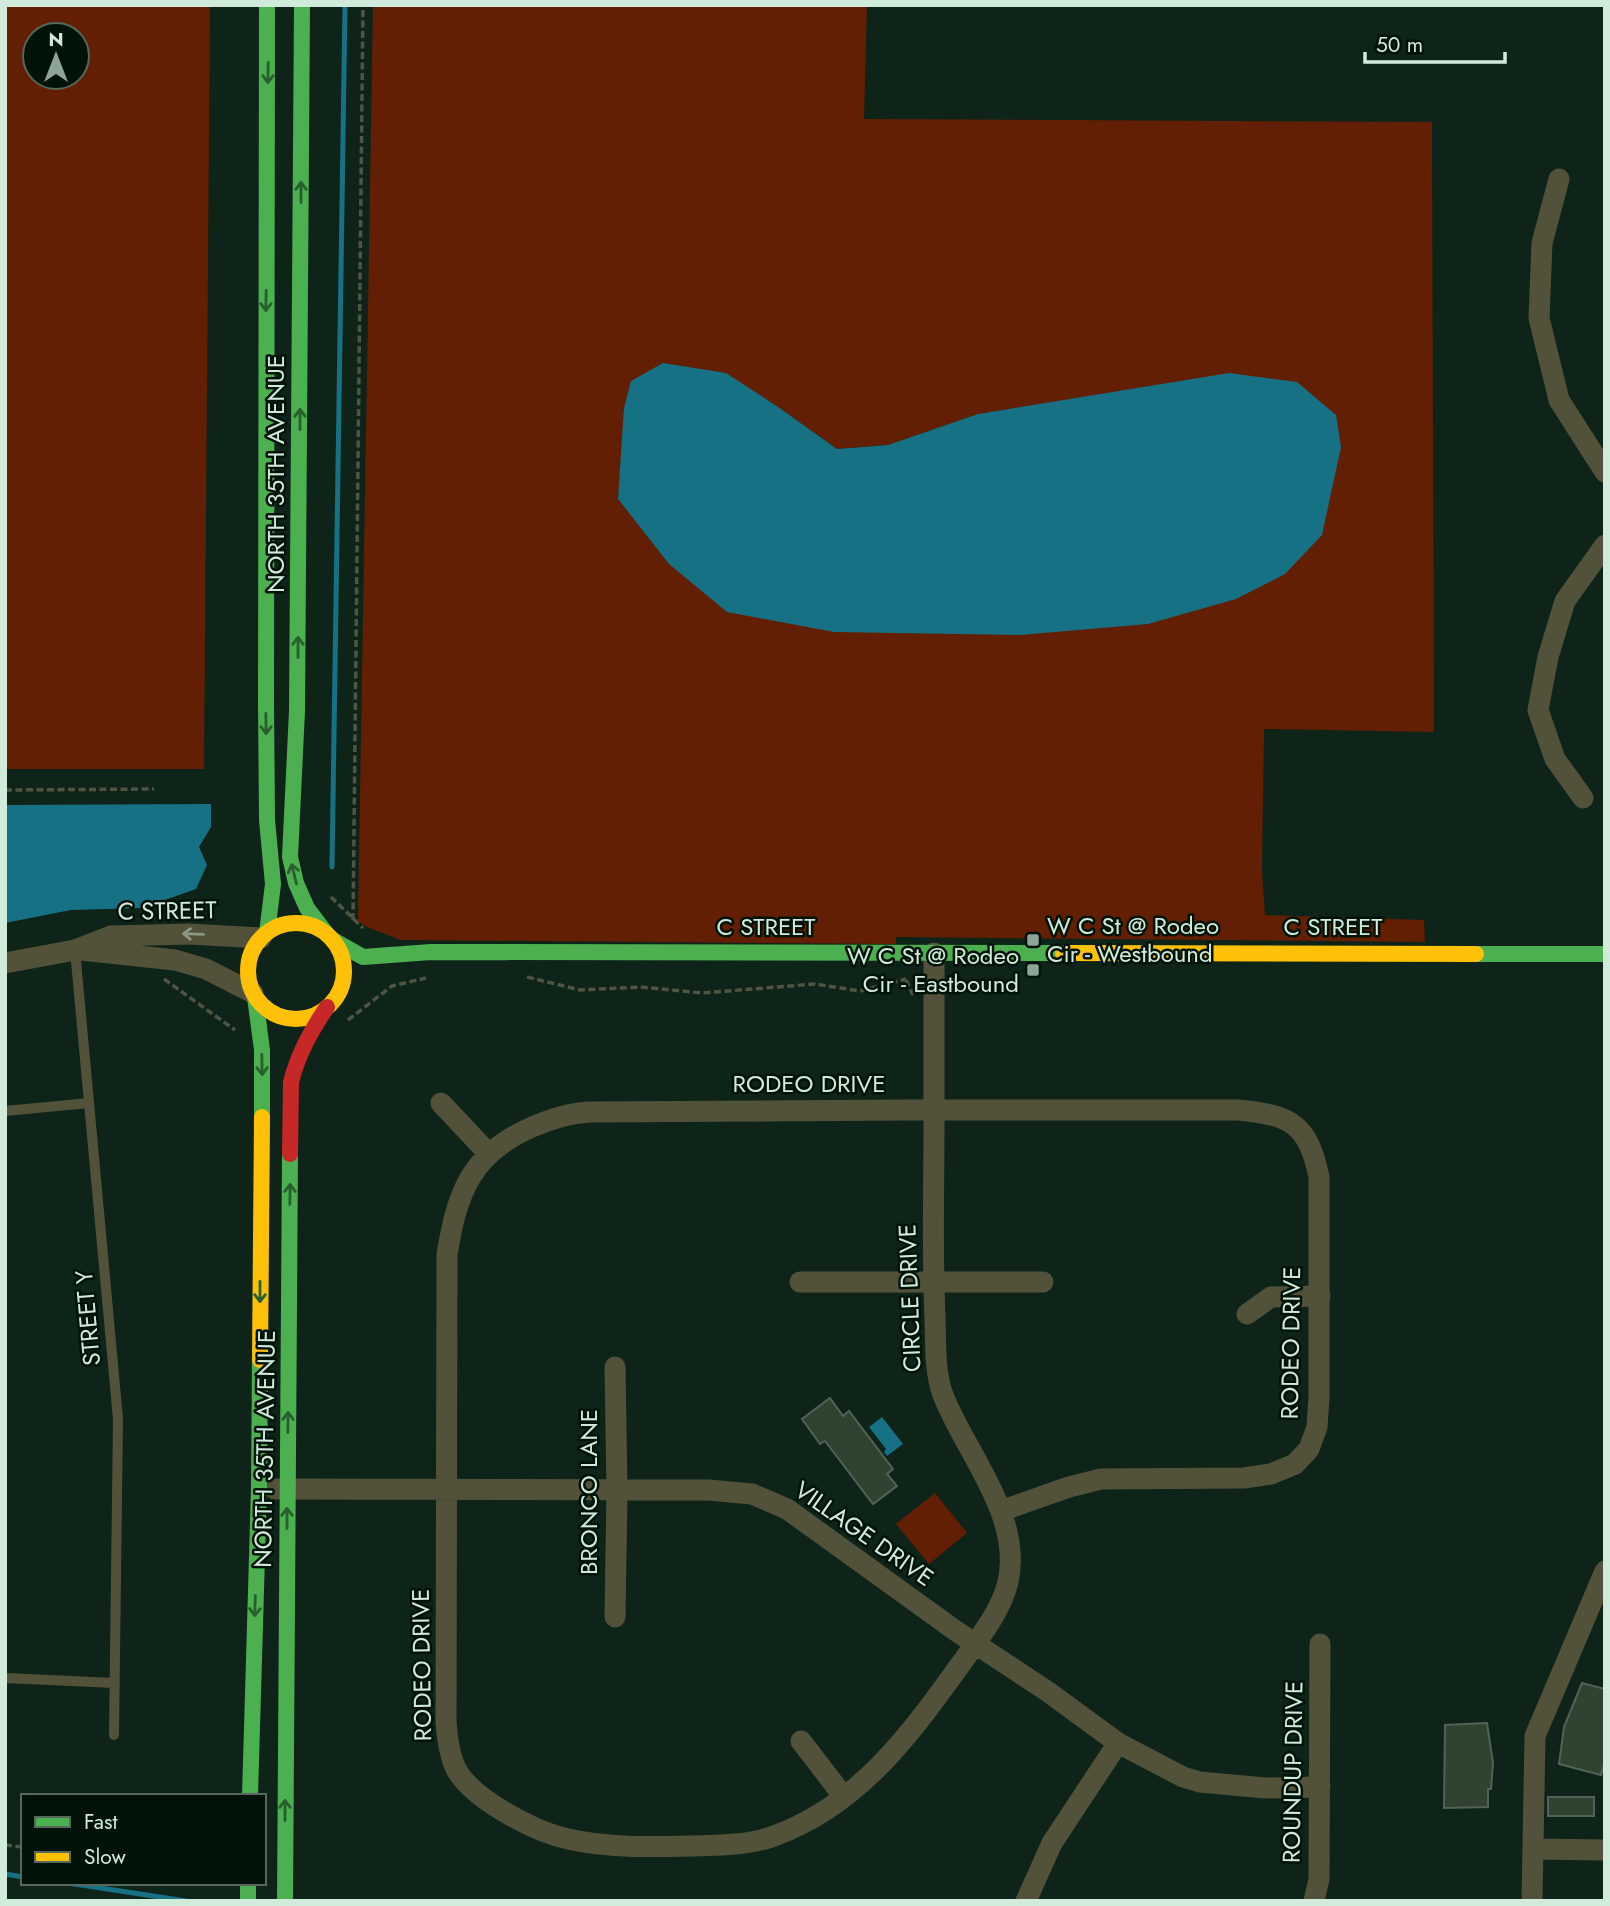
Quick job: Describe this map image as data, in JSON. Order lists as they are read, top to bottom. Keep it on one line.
{"streets":{"street":["NORTH 35TH AVENUE","C STREET","RODEO DRIVE","CIRCLE DRIVE","BRONCO LANE","VILLAGE DRIVE","ROUNDUP DRIVE"],"lane":["STREET Y"]},"crossings":[["NORTH 35TH AVENUE","C STREET"],["NORTH 35TH AVENUE","VILLAGE DRIVE"],["C STREET","CIRCLE DRIVE"],["C STREET","STREET Y"],["RODEO DRIVE","CIRCLE DRIVE"],["RODEO DRIVE","VILLAGE DRIVE"],["BRONCO LANE","VILLAGE DRIVE"],["VILLAGE DRIVE","ROUNDUP DRIVE"]],"places":{"transit":["W C St @ Rodeo Cir - Westbound","W C St @ Rodeo Cir - Eastbound"]},"legend":["Fast","Slow"],"scale_bar":"50 m","north":"top"}
